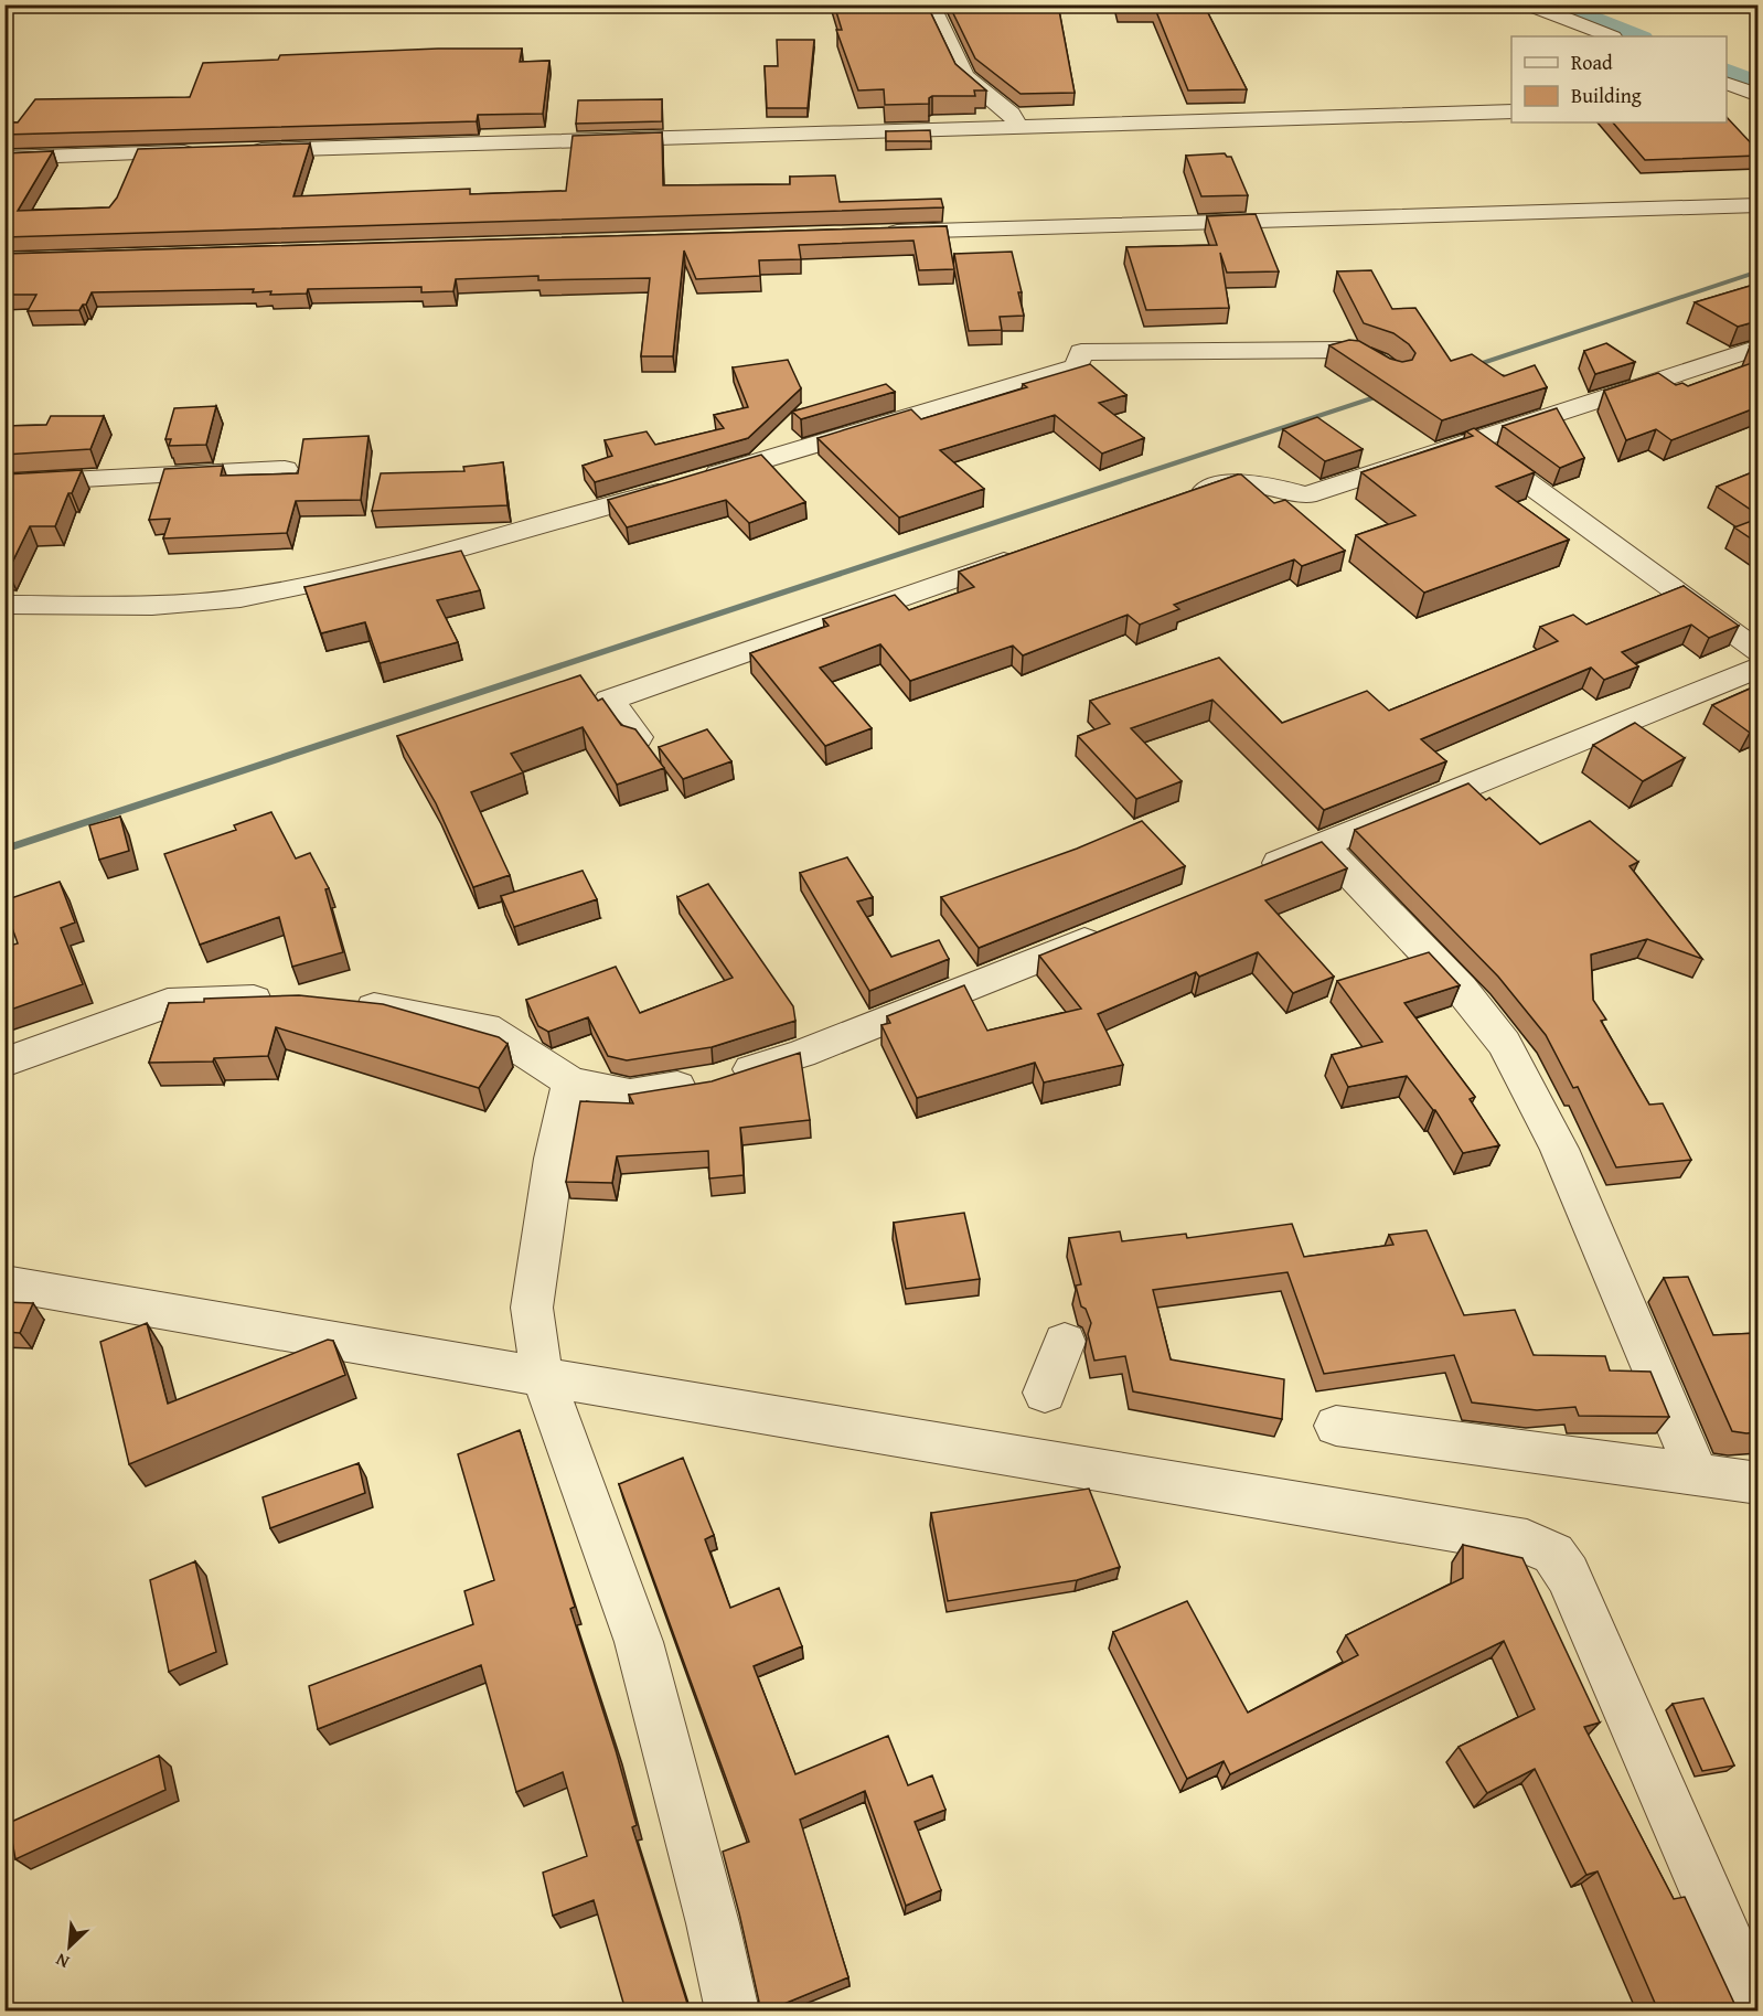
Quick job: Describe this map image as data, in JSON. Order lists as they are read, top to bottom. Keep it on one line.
{"legend":["Road","Building"],"north":"bottom left"}
